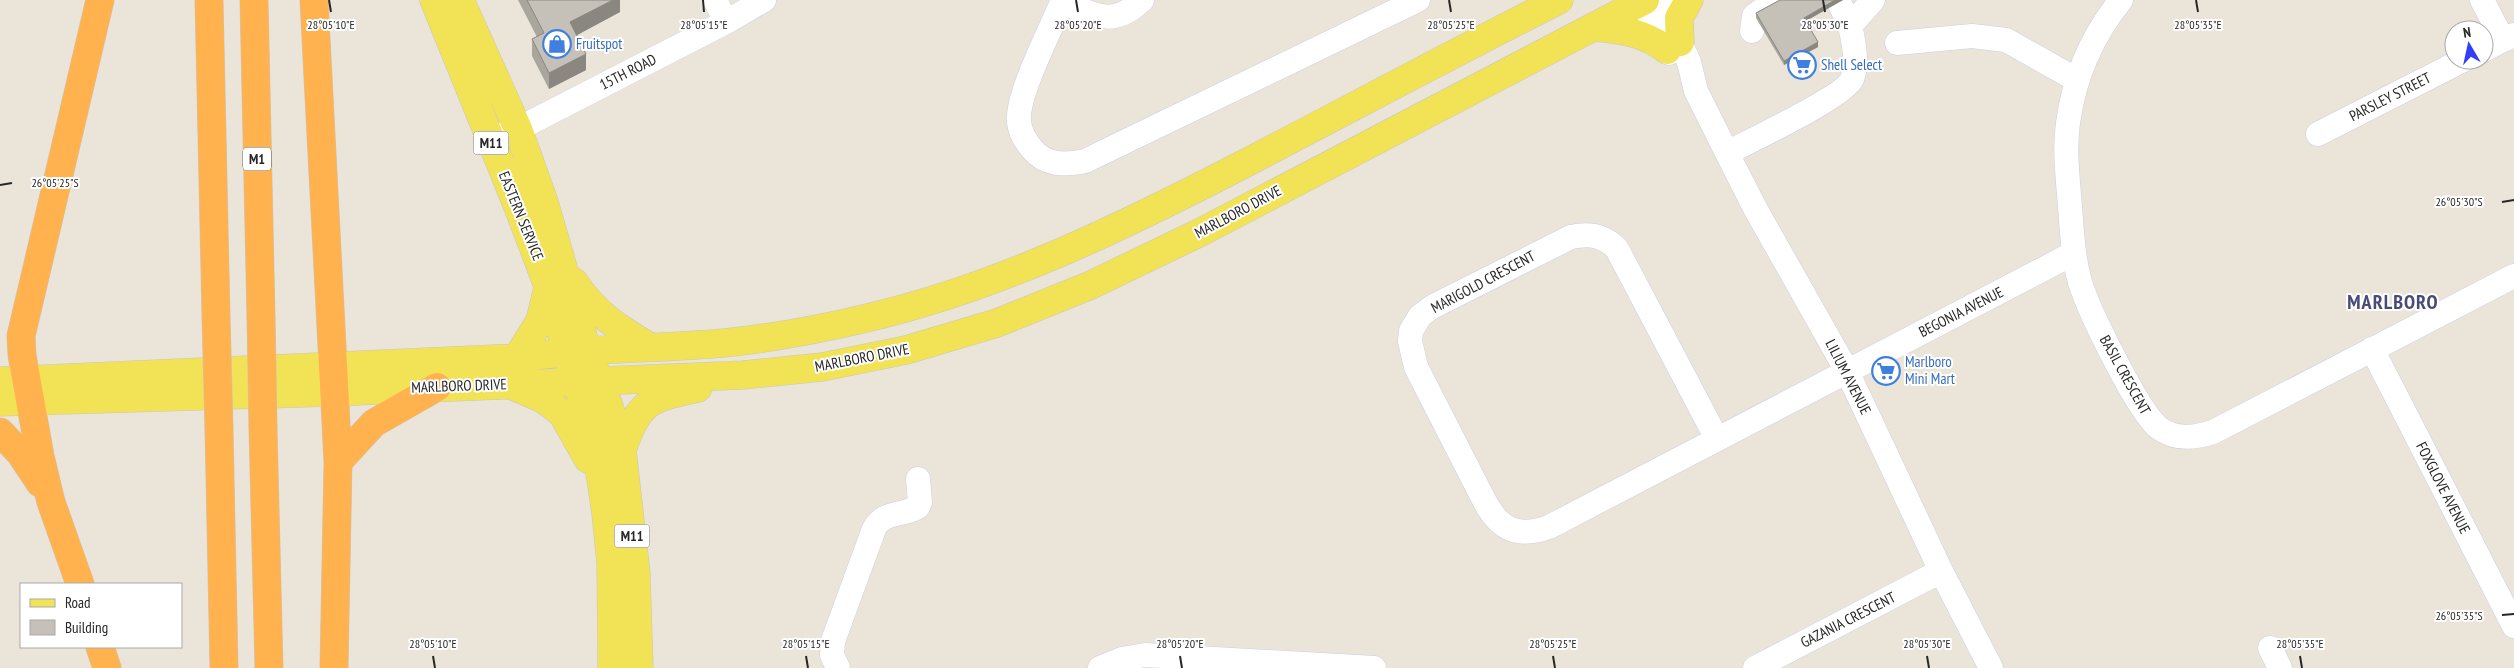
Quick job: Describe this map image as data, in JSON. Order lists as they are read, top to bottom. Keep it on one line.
{"streets":{"highway":["M1"],"main road":["M11","MARLBORO DRIVE","EASTERN SERVICE"],"street":["15TH ROAD","PARSLEY STREET","MARIGOLD CRESCENT","BEGONIA AVENUE","BASIL CRESCENT","LILIUM AVENUE","FOXGLOVE AVENUE","GAZANIA CRESCENT"]},"crossings":[["15TH ROAD","EASTERN SERVICE"],["M11","MARLBORO DRIVE"],["M11","EASTERN SERVICE"],["MARLBORO DRIVE","EASTERN SERVICE"],["MARLBORO DRIVE","LILIUM AVENUE"],["MARIGOLD CRESCENT","BEGONIA AVENUE"],["MARIGOLD CRESCENT","LILIUM AVENUE"],["BEGONIA AVENUE","BASIL CRESCENT"],["BEGONIA AVENUE","LILIUM AVENUE"],["BASIL CRESCENT","FOXGLOVE AVENUE"],["LILIUM AVENUE","GAZANIA CRESCENT"]],"districts":["MARLBORO"],"places":{"shop":["Fruitspot"],"supermarket":["Shell Select","Marlboro Mini Mart"]},"legend":["Road","Building"],"north":"top","coordinates":["28°05'10\"E","28°05'15\"E","28°05'20\"E","28°05'25\"E","28°05'30\"E","28°05'35\"E","26°05'25\"S","26°05'30\"S","26°05'35\"S"]}
